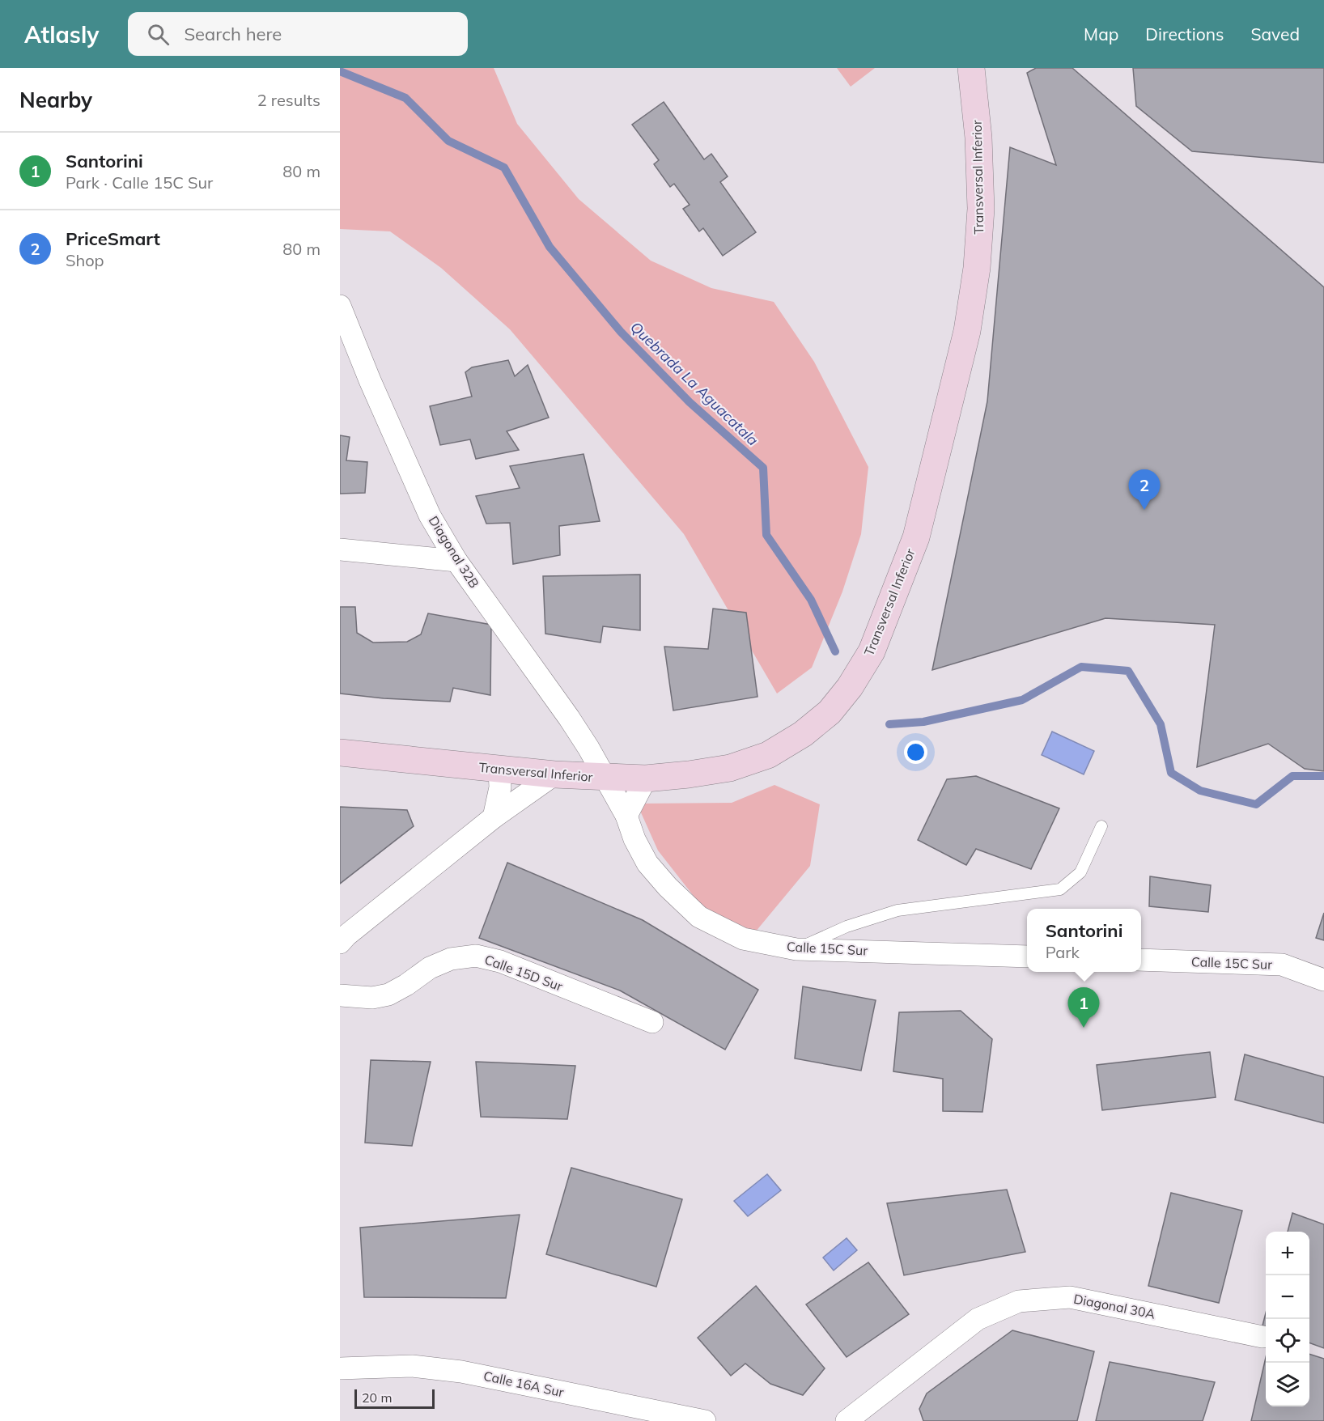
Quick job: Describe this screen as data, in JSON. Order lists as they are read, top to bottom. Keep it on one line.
{"streets":{"main road":["Transversal Inferior"],"street":["Diagonal 32B","Calle 15C Sur","Calle 15D Sur","Diagonal 30A","Calle 16A Sur"]},"crossings":[["Transversal Inferior","Diagonal 32B"],["Transversal Inferior","Calle 15C Sur"],["Diagonal 32B","Calle 15C Sur"]],"water":["Quebrada La Aguacatala"],"scale_bar":"20 m","page":{"header":"Atlasly","search":"Search here","nav":["Map","Directions","Saved"],"heading":["Nearby","2 results"],"list":[{"mark":"1","name":"Santorini","note":"Park · Calle 15C Sur","value":"80 m"},{"mark":"2","name":"PriceSmart","note":"Shop","value":"80 m"}],"pins":["2","1"],"popup":["Santorini","Park"],"map_buttons":["+","−"],"scale":"20 m"}}
